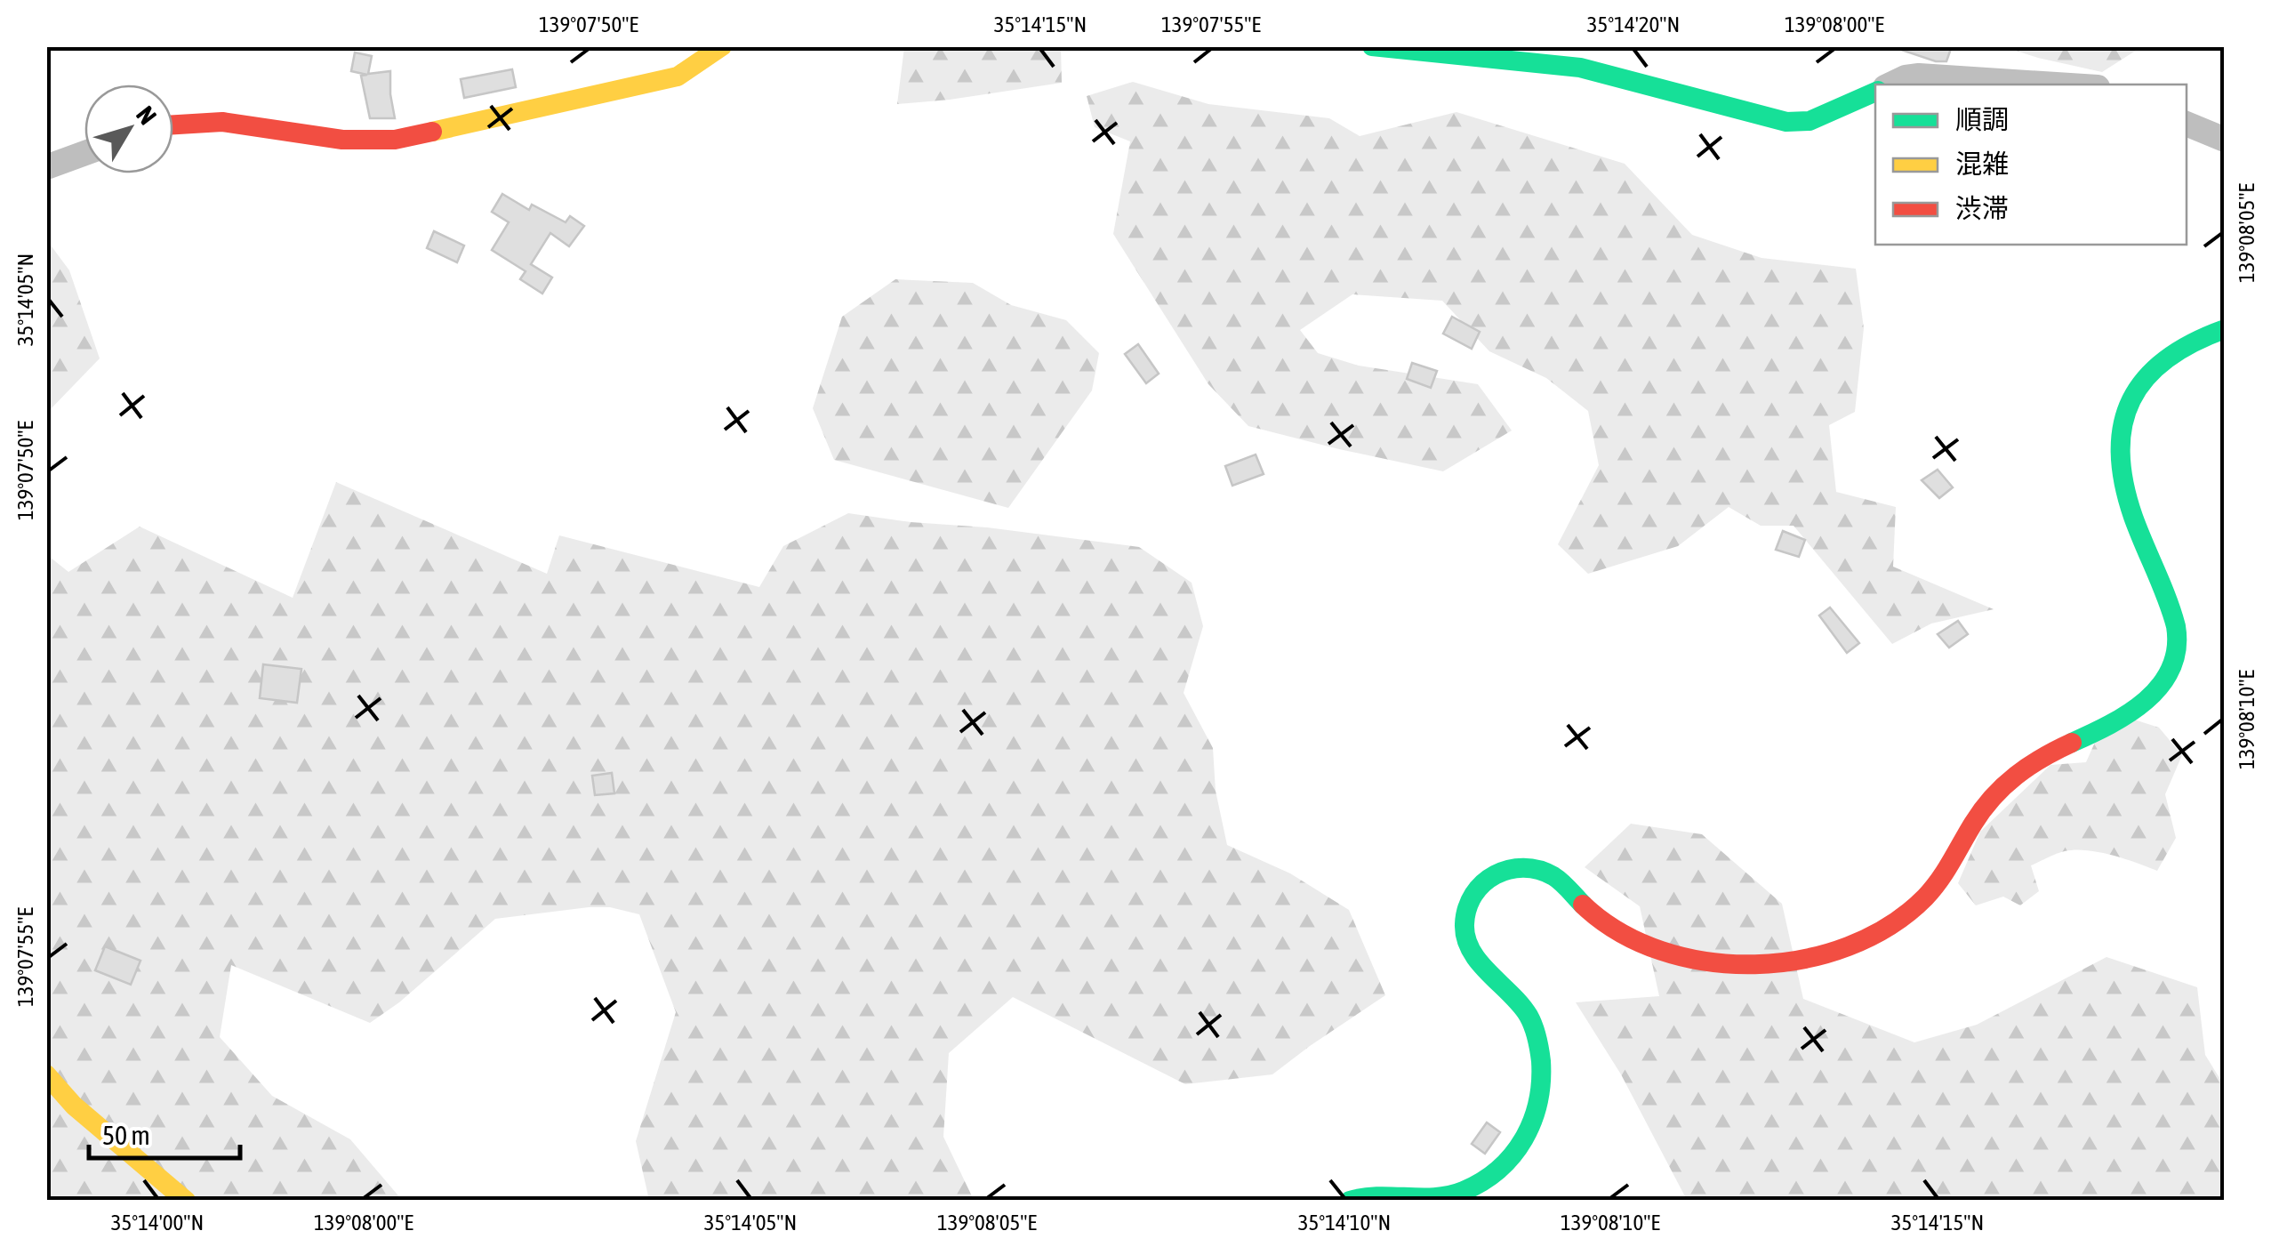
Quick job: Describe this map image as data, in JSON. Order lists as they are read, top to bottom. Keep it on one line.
{"legend":["順調","混雑","渋滞"],"scale_bar":"50 m","north":"top right","coordinates":["139°07'50\"E","35°14'15\"N","139°07'55\"E","35°14'20\"N","139°08'00\"E","139°08'05\"E","35°14'05\"N","139°08'10\"E","35°14'00\"N","35°14'10\"N"]}
